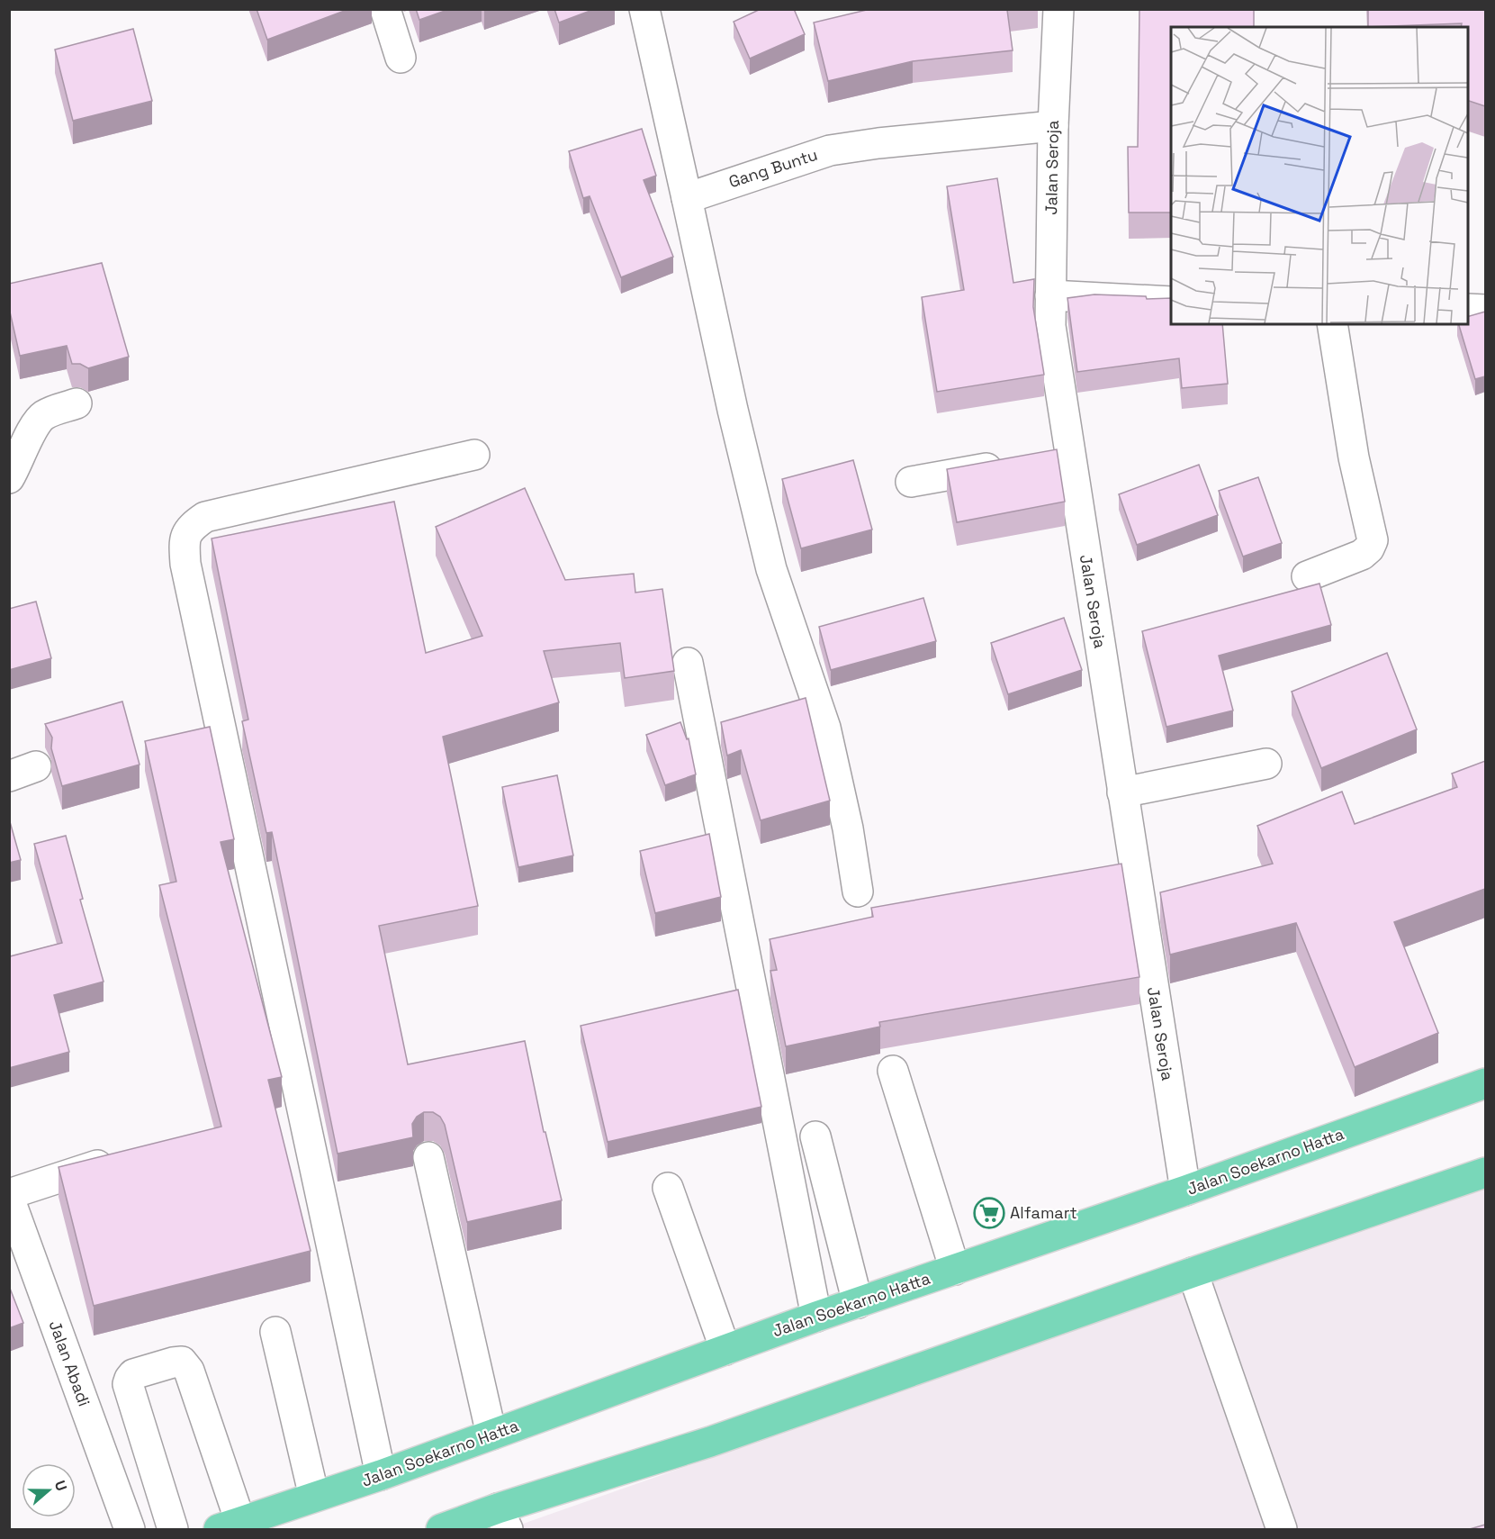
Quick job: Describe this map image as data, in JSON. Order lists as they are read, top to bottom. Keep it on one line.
{"streets":{"main road":["Jalan Soekarno Hatta"],"street":["Jalan Seroja","Gang Buntu","Jalan Abadi"]},"crossings":[["Jalan Seroja","Gang Buntu"],["Jalan Seroja","Jalan Soekarno Hatta"]],"places":{"supermarket":["Alfamart"]},"north":"right"}
